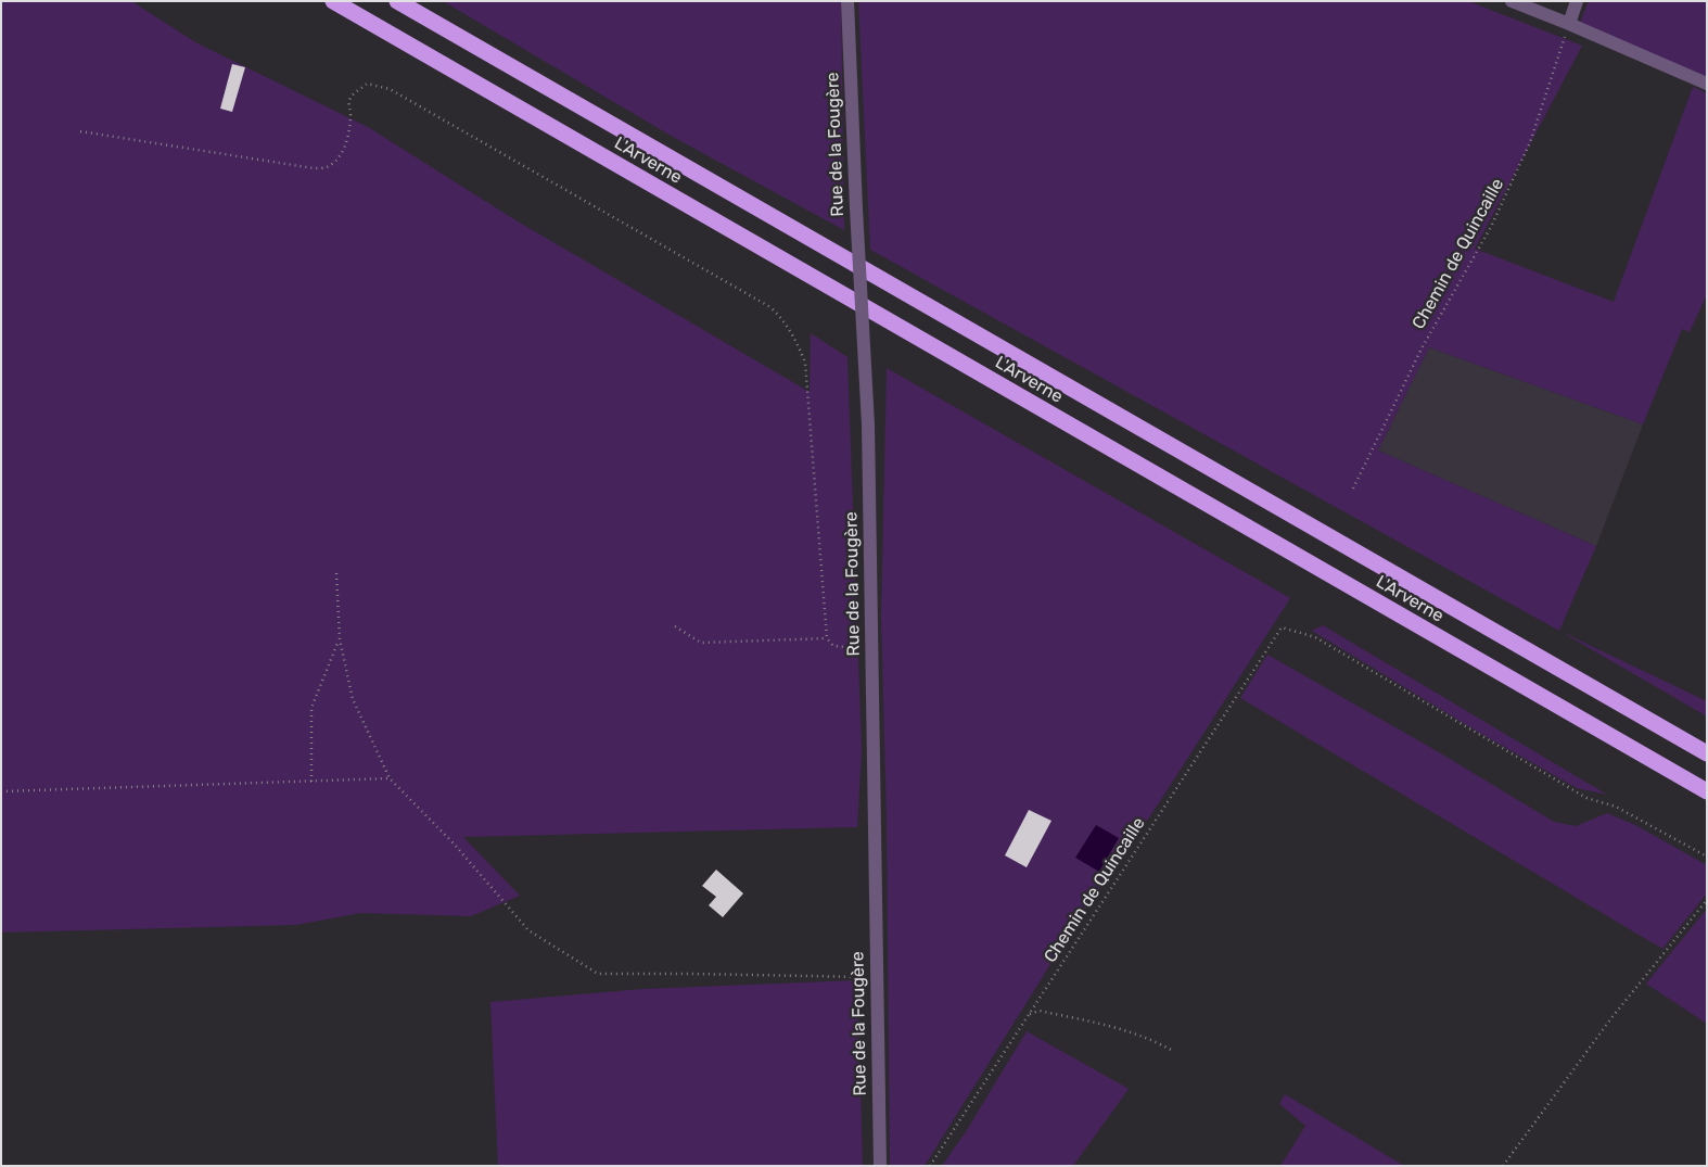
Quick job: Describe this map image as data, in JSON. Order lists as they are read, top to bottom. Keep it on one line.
{"streets":{"highway":["L'Arverne"],"street":["Rue de la Fougère"],"path":["Chemin de Quincaille"]}}
